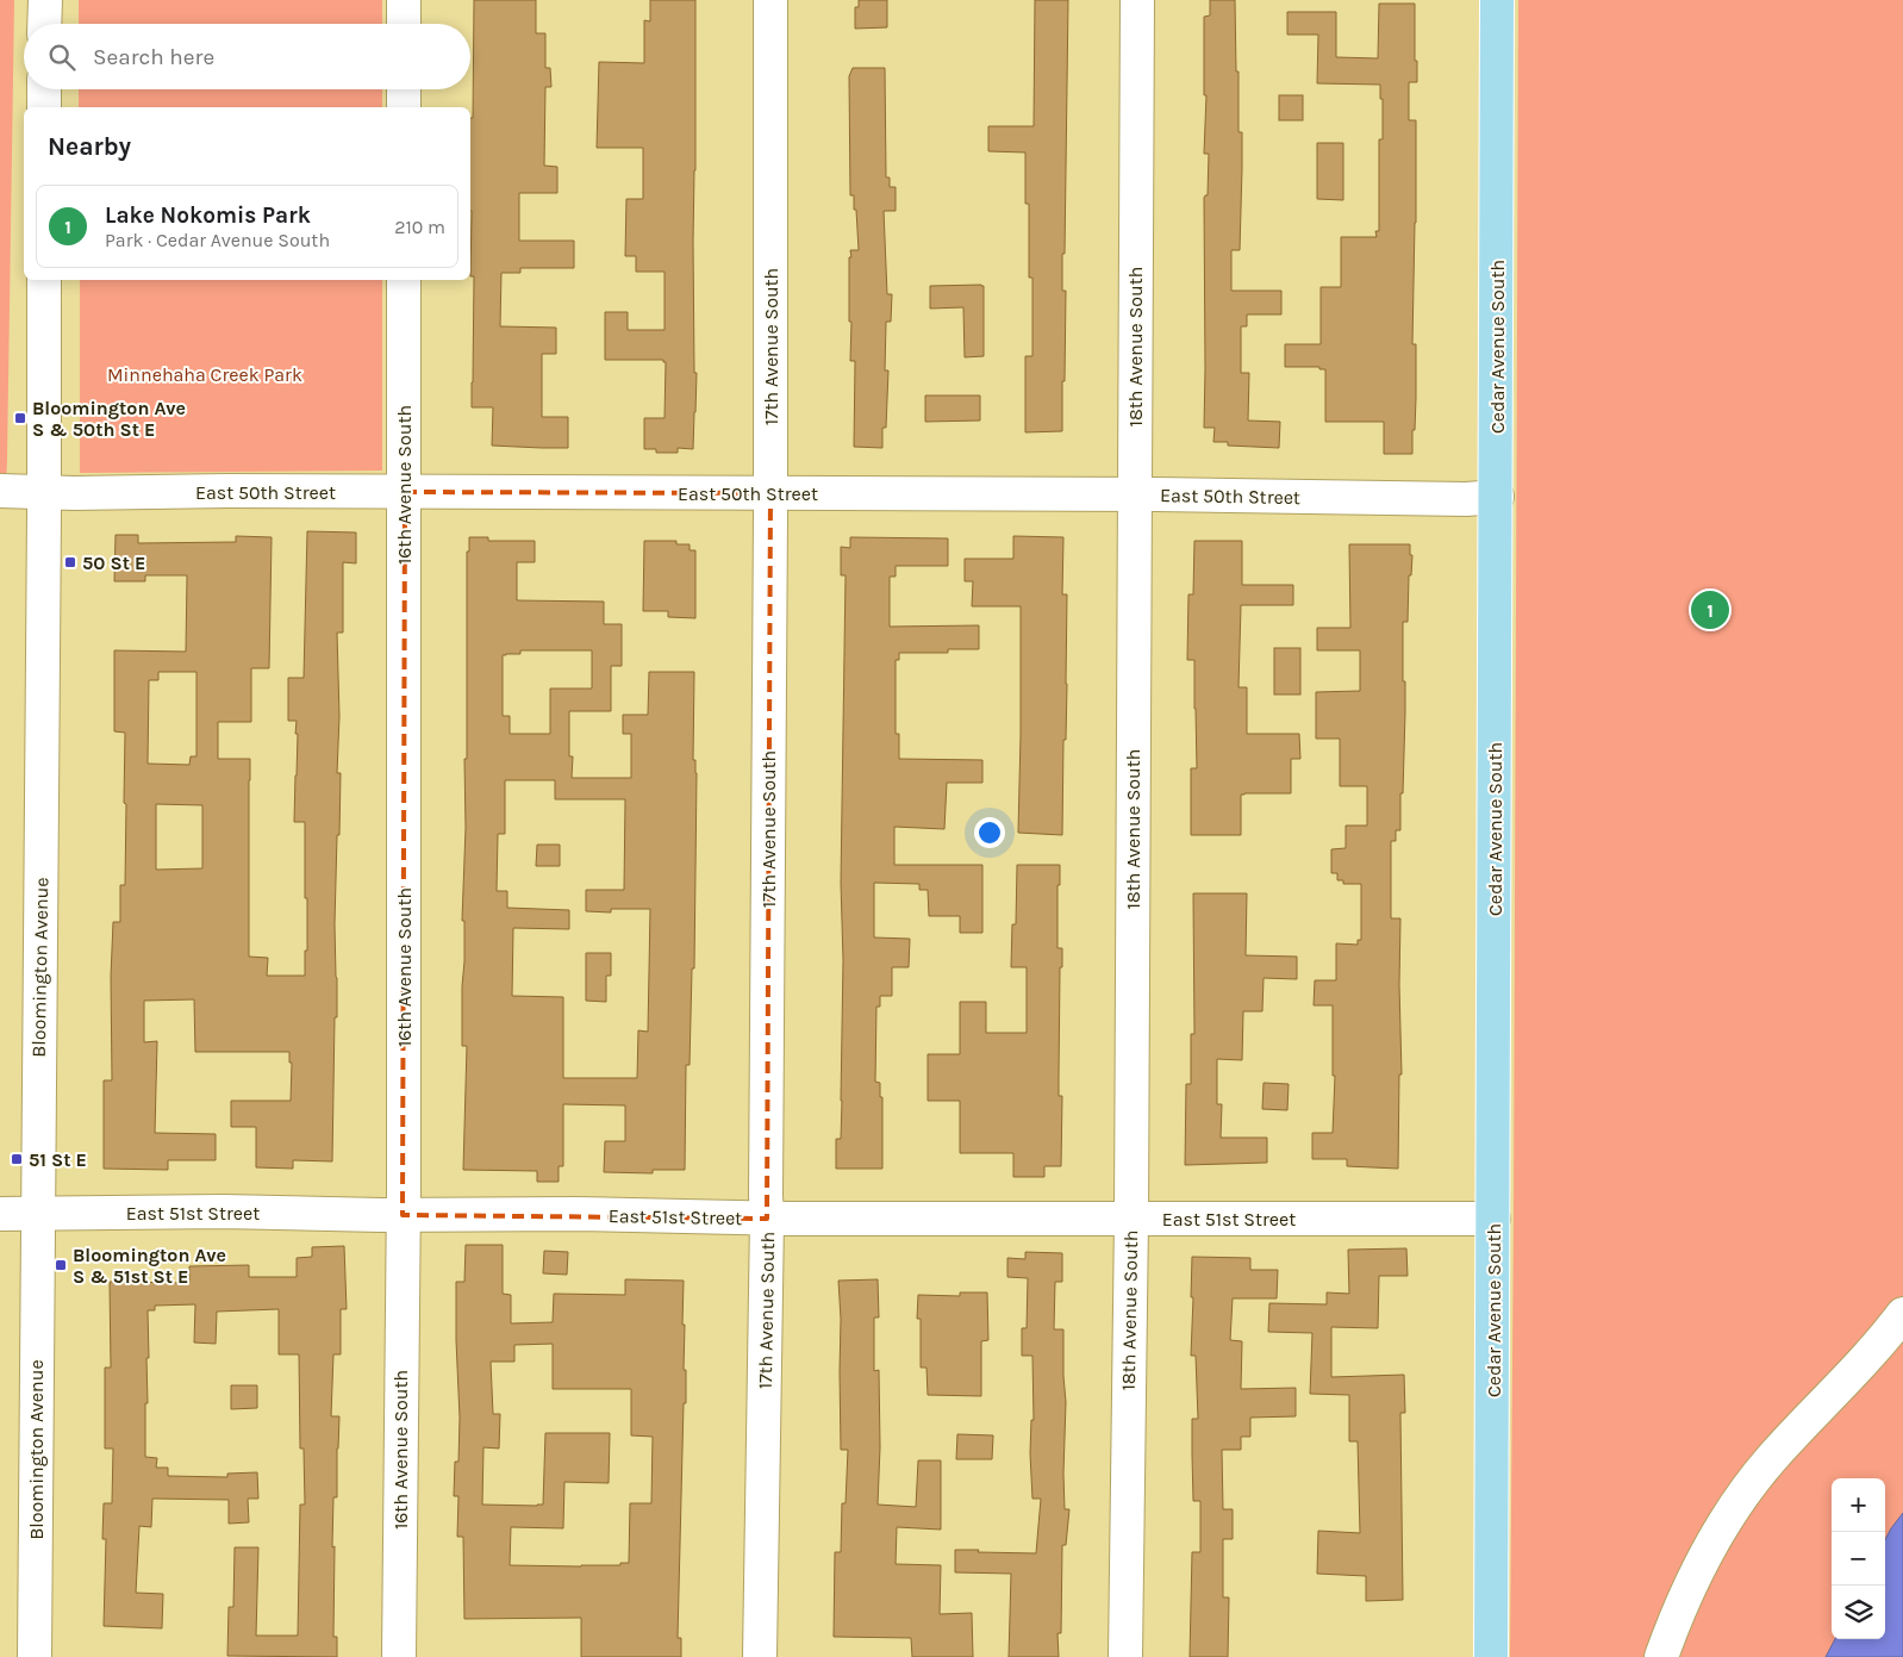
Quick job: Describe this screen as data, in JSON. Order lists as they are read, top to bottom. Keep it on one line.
{"streets":{"main road":["Cedar Avenue South"],"street":["17th Avenue South","18th Avenue South","16th Avenue South","East 50th Street","Bloomington Avenue","East 51st Street"]},"crossings":[["17th Avenue South","East 50th Street"],["17th Avenue South","East 51st Street"],["18th Avenue South","East 50th Street"],["18th Avenue South","East 51st Street"],["Cedar Avenue South","East 50th Street"],["Cedar Avenue South","East 51st Street"],["16th Avenue South","East 50th Street"],["16th Avenue South","East 51st Street"],["East 50th Street","Bloomington Avenue"],["Bloomington Avenue","East 51st Street"]],"parks":["Minnehaha Creek Park"],"places":{"transit":["Bloomington Ave S & 50th St E","50 St E","51 St E","Bloomington Ave S & 51st St E"]},"page":{"search":"Search here","heading":"Nearby","list":[{"mark":"1","name":"Lake Nokomis Park","note":"Park · Cedar Avenue South","value":"210 m"}],"pins":"1","map_buttons":["+","−"]}}
